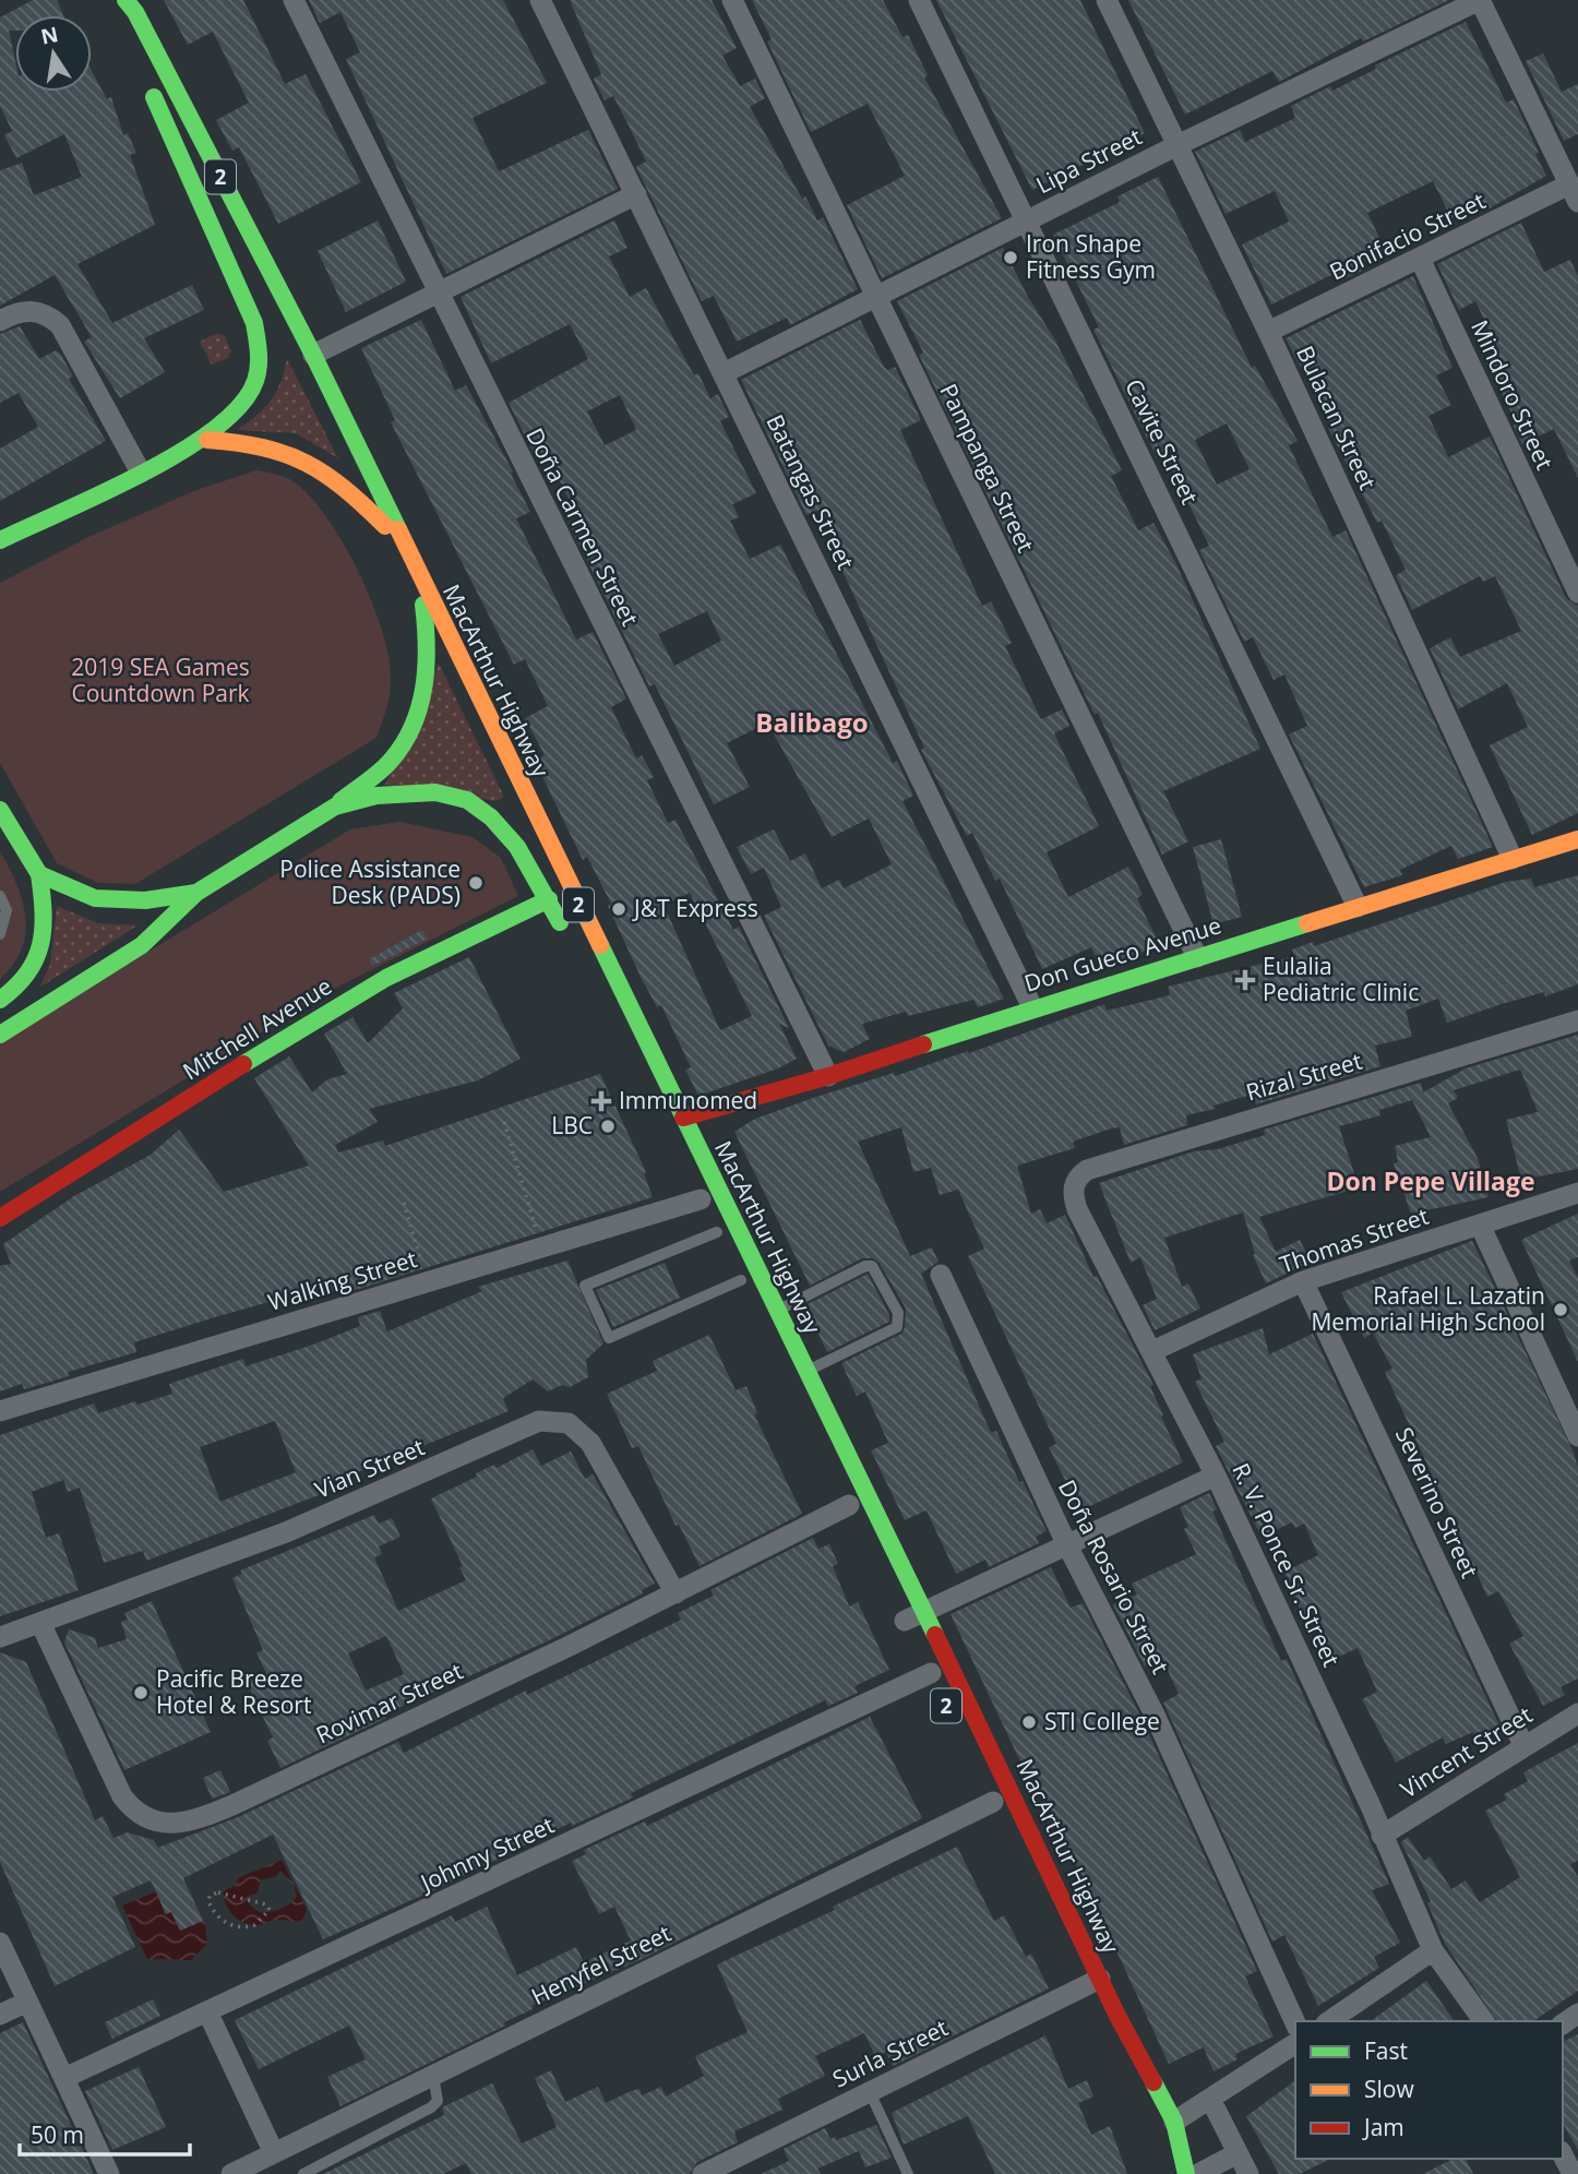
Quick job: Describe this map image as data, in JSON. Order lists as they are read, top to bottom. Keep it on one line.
{"streets":{"main road":["2","MacArthur Highway","Don Gueco Avenue","Mitchell Avenue"],"street":["Lipa Street","Bonifacio Street","Mindoro Street","Bulacan Street","Cavite Street","Pampanga Street","Batangas Street","Doña Carmen Street","Rizal Street","Thomas Street","Walking Street","Vian Street","Severino Street","R. V. Ponce Sr. Street","Doña Rosario Street","Rovimar Street","Vincent Street","Johnny Street","Henyfel Street","Surla Street"]},"crossings":[["Lipa Street","Bulacan Street"],["Lipa Street","Cavite Street"],["Lipa Street","Pampanga Street"],["Lipa Street","Batangas Street"],["2","Mitchell Avenue"],["Bonifacio Street","Mindoro Street"],["Bonifacio Street","Bulacan Street"],["Bulacan Street","Don Gueco Avenue"],["Cavite Street","Don Gueco Avenue"],["Pampanga Street","Don Gueco Avenue"],["Batangas Street","Don Gueco Avenue"],["Doña Carmen Street","Don Gueco Avenue"],["MacArthur Highway","Don Gueco Avenue"],["MacArthur Highway","Walking Street"],["MacArthur Highway","Surla Street"],["Rizal Street","R. V. Ponce Sr. Street"],["Thomas Street","Severino Street"],["Thomas Street","R. V. Ponce Sr. Street"],["Vian Street","Rovimar Street"],["Severino Street","Vincent Street"],["R. V. Ponce Sr. Street","Vincent Street"]],"districts":["Balibago","Don Pepe Village"],"parks":["2019 SEA Games Countdown Park"],"places":{"other":["Iron Shape Fitness Gym","Police Assistance Desk (PADS)","J&T Express","LBC","Rafael L. Lazatin Memorial High School","Pacific Breeze Hotel & Resort","STI College"],"health":["Eulalia Pediatric Clinic","Immunomed"]},"legend":["Fast","Slow","Jam"],"scale_bar":"50 m","north":"top"}
